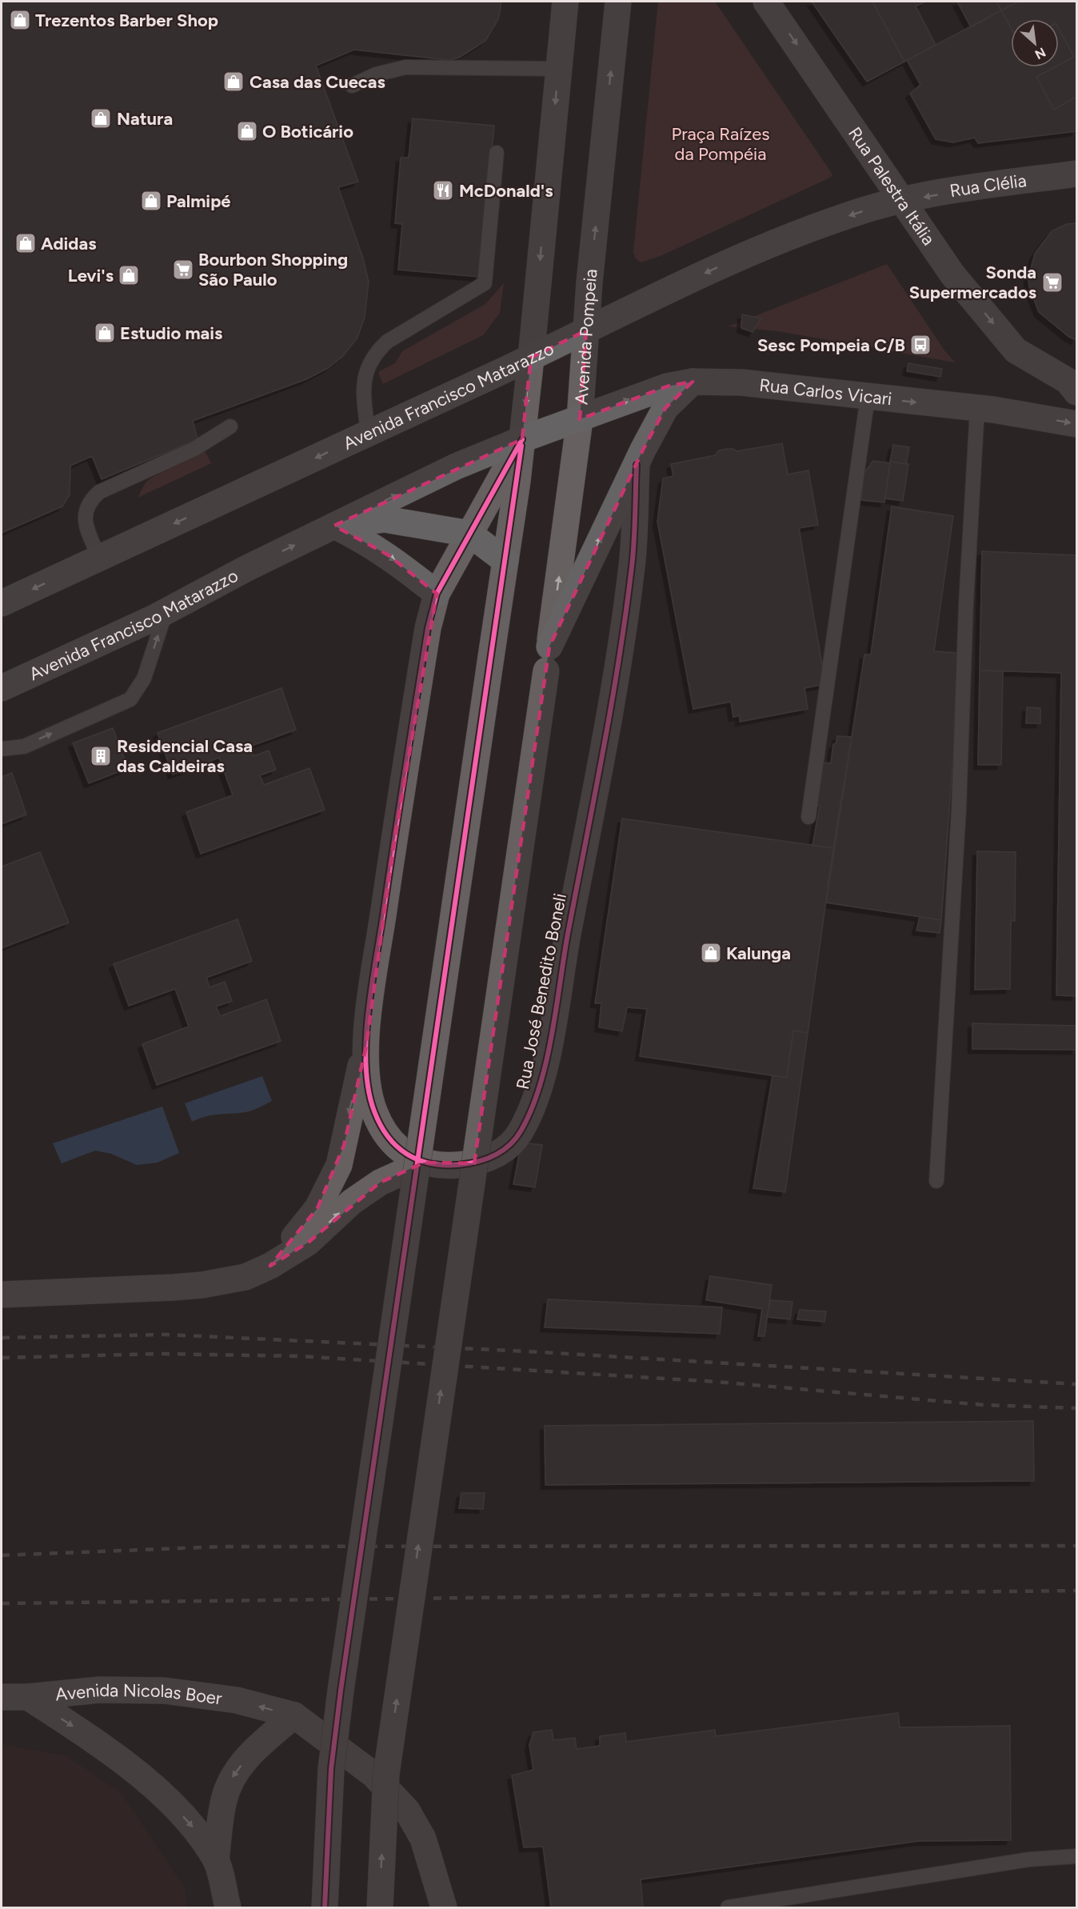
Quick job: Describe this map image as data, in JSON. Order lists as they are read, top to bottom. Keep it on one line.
{"streets":{"main road":["Rua Palestra Itália","Rua Clélia","Avenida Pompeia","Rua Carlos Vicari","Avenida Francisco Matarazzo","Rua José Benedito Boneli","Avenida Nicolas Boer"]},"crossings":[["Rua Palestra Itália","Rua Clélia"],["Rua Palestra Itália","Avenida Francisco Matarazzo"],["Rua Clélia","Avenida Francisco Matarazzo"],["Avenida Pompeia","Rua Carlos Vicari"],["Avenida Pompeia","Avenida Francisco Matarazzo"],["Rua Carlos Vicari","Avenida Francisco Matarazzo"],["Avenida Francisco Matarazzo","Rua José Benedito Boneli"]],"one_way":["Rua Palestra Itália","Rua Clélia","Rua Carlos Vicari"],"parks":["Praça Raízes da Pompéia"],"places":{"shop":["Trezentos Barber Shop","Casa das Cuecas","Natura","O Boticário","Palmipé","Adidas","Levi's","Estudio mais","Kalunga"],"restaurant":["McDonald's"],"supermarket":["Bourbon Shopping São Paulo","Sonda Supermercados"],"bus stop":["Sesc Pompeia C/B"],"building":["Residencial Casa das Caldeiras"]},"north":"bottom right"}
